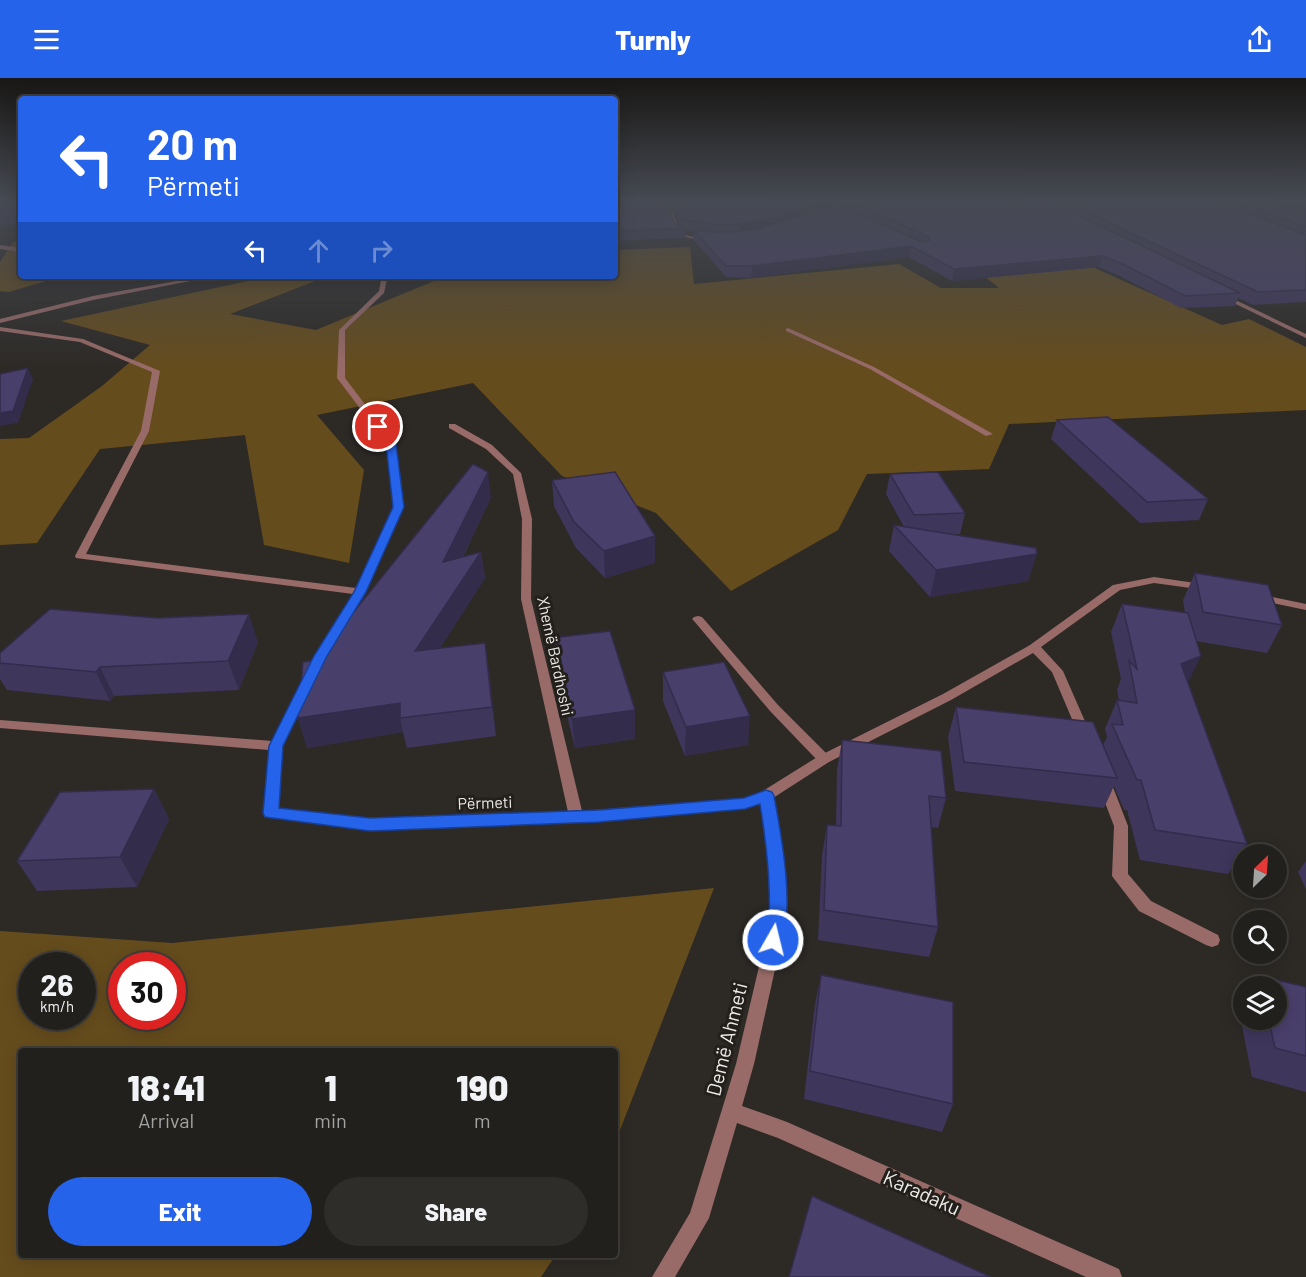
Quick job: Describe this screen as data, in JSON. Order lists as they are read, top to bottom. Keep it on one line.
{"streets":{"street":["Xhemë Bardhoshi","Përmeti","Demë Ahmeti","Karadaku"]},"crossings":[["Xhemë Bardhoshi","Përmeti"],["Përmeti","Demë Ahmeti"],["Demë Ahmeti","Karadaku"]],"north":"top right","page":{"header":"Turnly","turn":["20 m","Përmeti"],"speed":"26 km/h","limit":"30","eta":["18:41","Arrival","1","min","190","m"],"buttons":["Exit","Share"]}}
